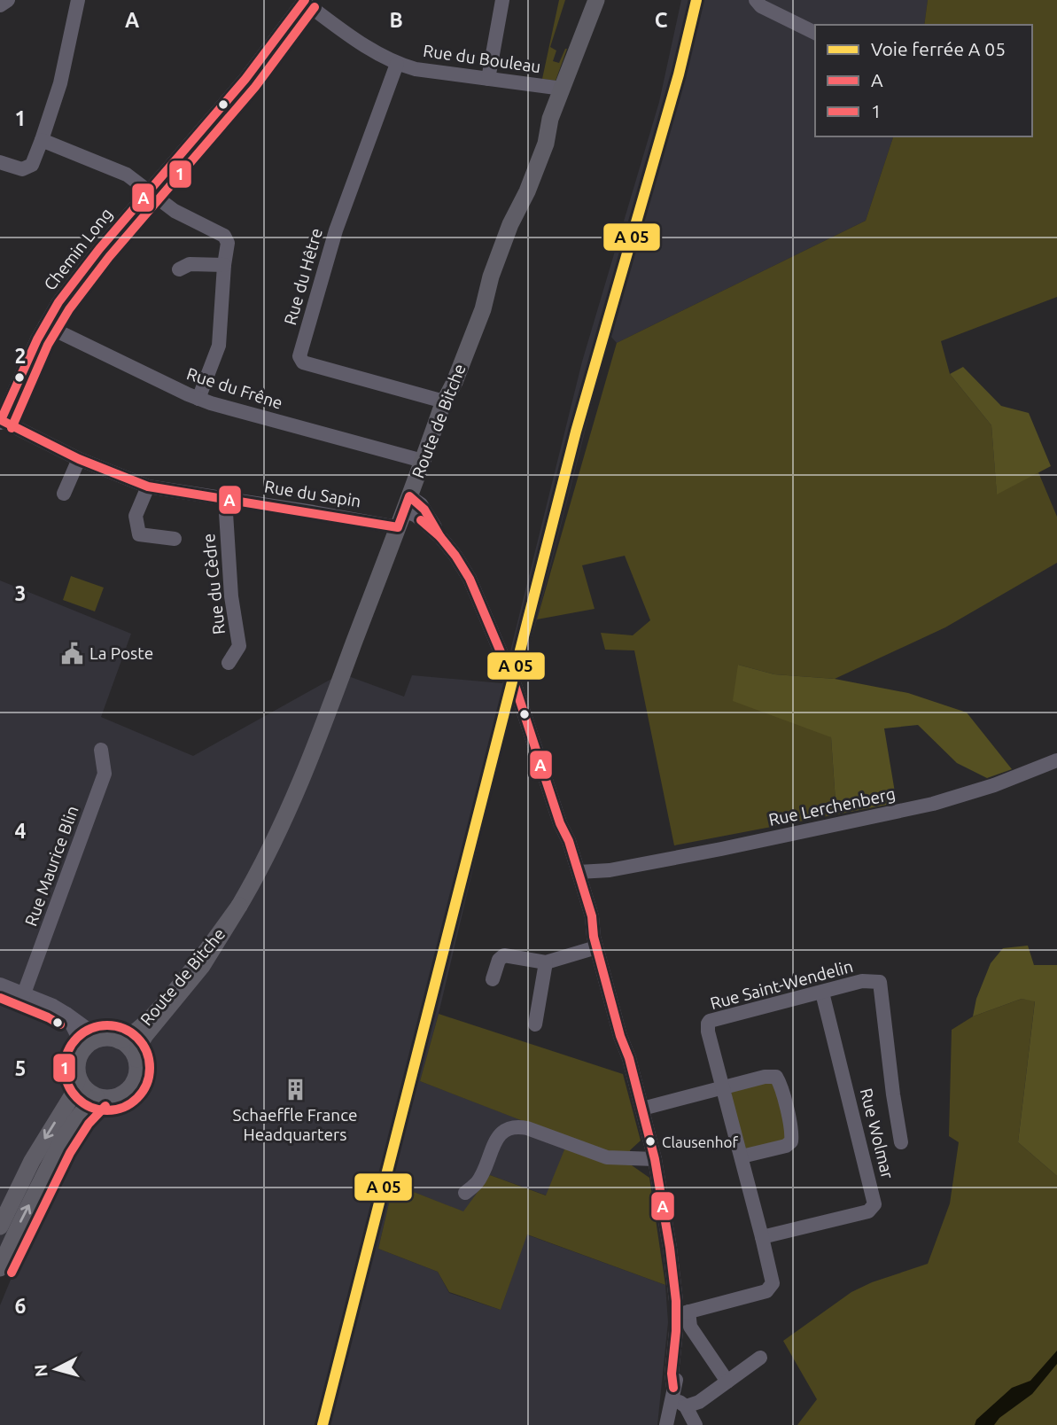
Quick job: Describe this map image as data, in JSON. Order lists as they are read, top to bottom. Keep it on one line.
{"streets":{"main road":["Route de Bitche"],"street":["Rue du Bouleau","Chemin Long","Rue du Hêtre","Rue du Frêne","Rue du Sapin","Rue du Cèdre","Rue Lerchenberg","Rue Maurice Blin","Rue Saint-Wendelin","Rue Wolmar"]},"crossings":[["Rue du Bouleau","Chemin Long"],["Rue du Bouleau","Rue du Hêtre"],["Rue du Bouleau","Route de Bitche"],["Chemin Long","Rue du Frêne"],["Chemin Long","Rue du Sapin"],["Rue du Hêtre","Route de Bitche"],["Rue du Frêne","Route de Bitche"],["Route de Bitche","Rue du Sapin"],["Rue du Sapin","Rue du Cèdre"],["Rue Saint-Wendelin","Rue Wolmar"]],"places":{"public building":["La Poste"],"building":["Schaeffle France Headquarters"],"other":["Clausenhof"]},"lines":["transit line A","transit line 1"],"legend":["Voie ferrée A 05","A","1"],"north":"left","grid":{"columns":["A","B","C"],"rows":["1","2","3","4","5","6"]}}
